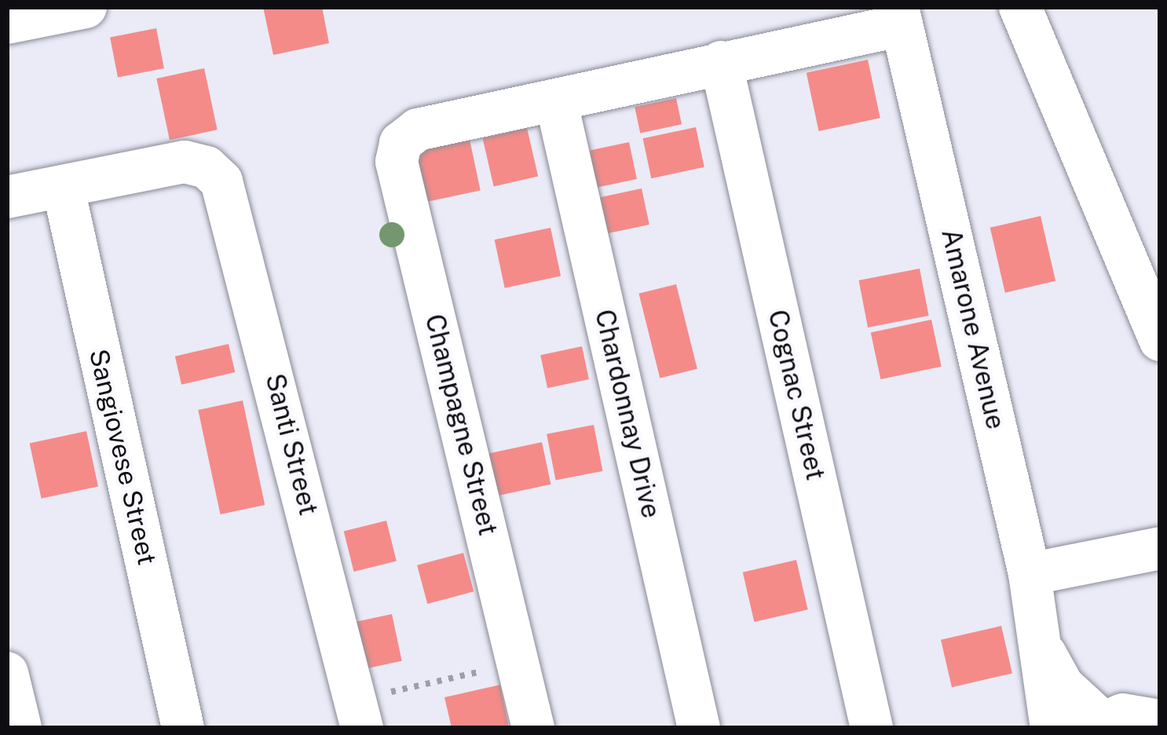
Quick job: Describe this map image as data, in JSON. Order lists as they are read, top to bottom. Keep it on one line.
{"streets":{"street":["Amarone Avenue","Cognac Street","Chardonnay Drive","Champagne Street","Santi Street","Sangiovese Street"]},"crossings":[["Chardonnay Drive","Champagne Street"],["Santi Street","Sangiovese Street"]]}
